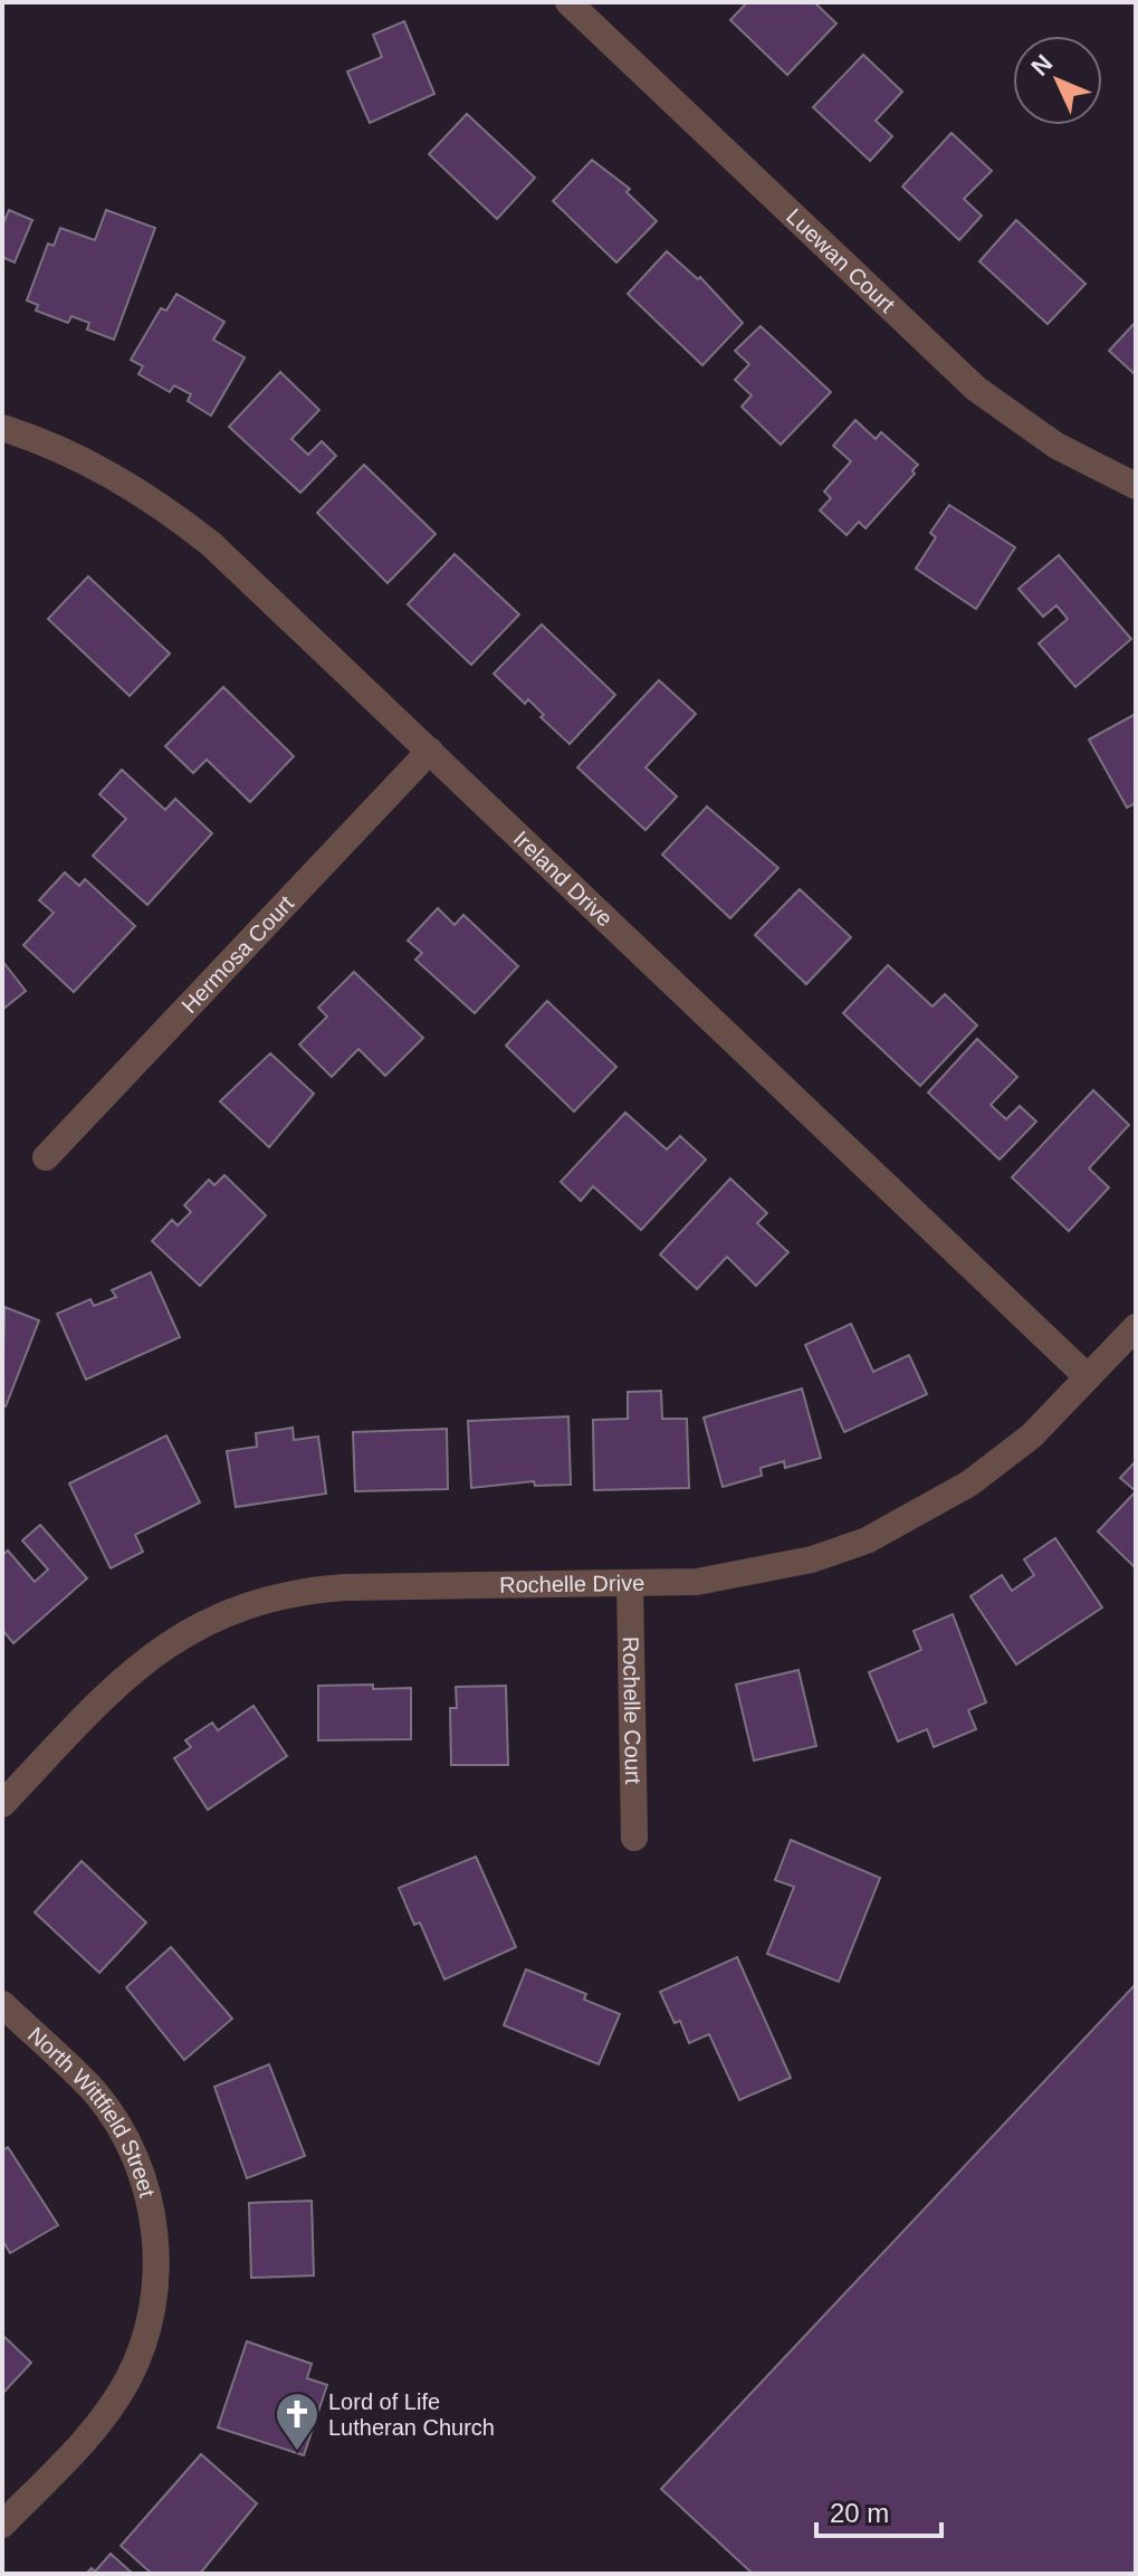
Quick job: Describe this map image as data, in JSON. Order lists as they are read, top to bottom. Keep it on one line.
{"streets":{"street":["Luewan Court","Ireland Drive","Hermosa Court","Rochelle Drive","Rochelle Court","North Wittfield Street"]},"crossings":[["Ireland Drive","Hermosa Court"],["Ireland Drive","Rochelle Drive"],["Rochelle Drive","Rochelle Court"]],"places":{"church":["Lord of Life Lutheran Church"]},"scale_bar":"20 m","north":"top left"}
